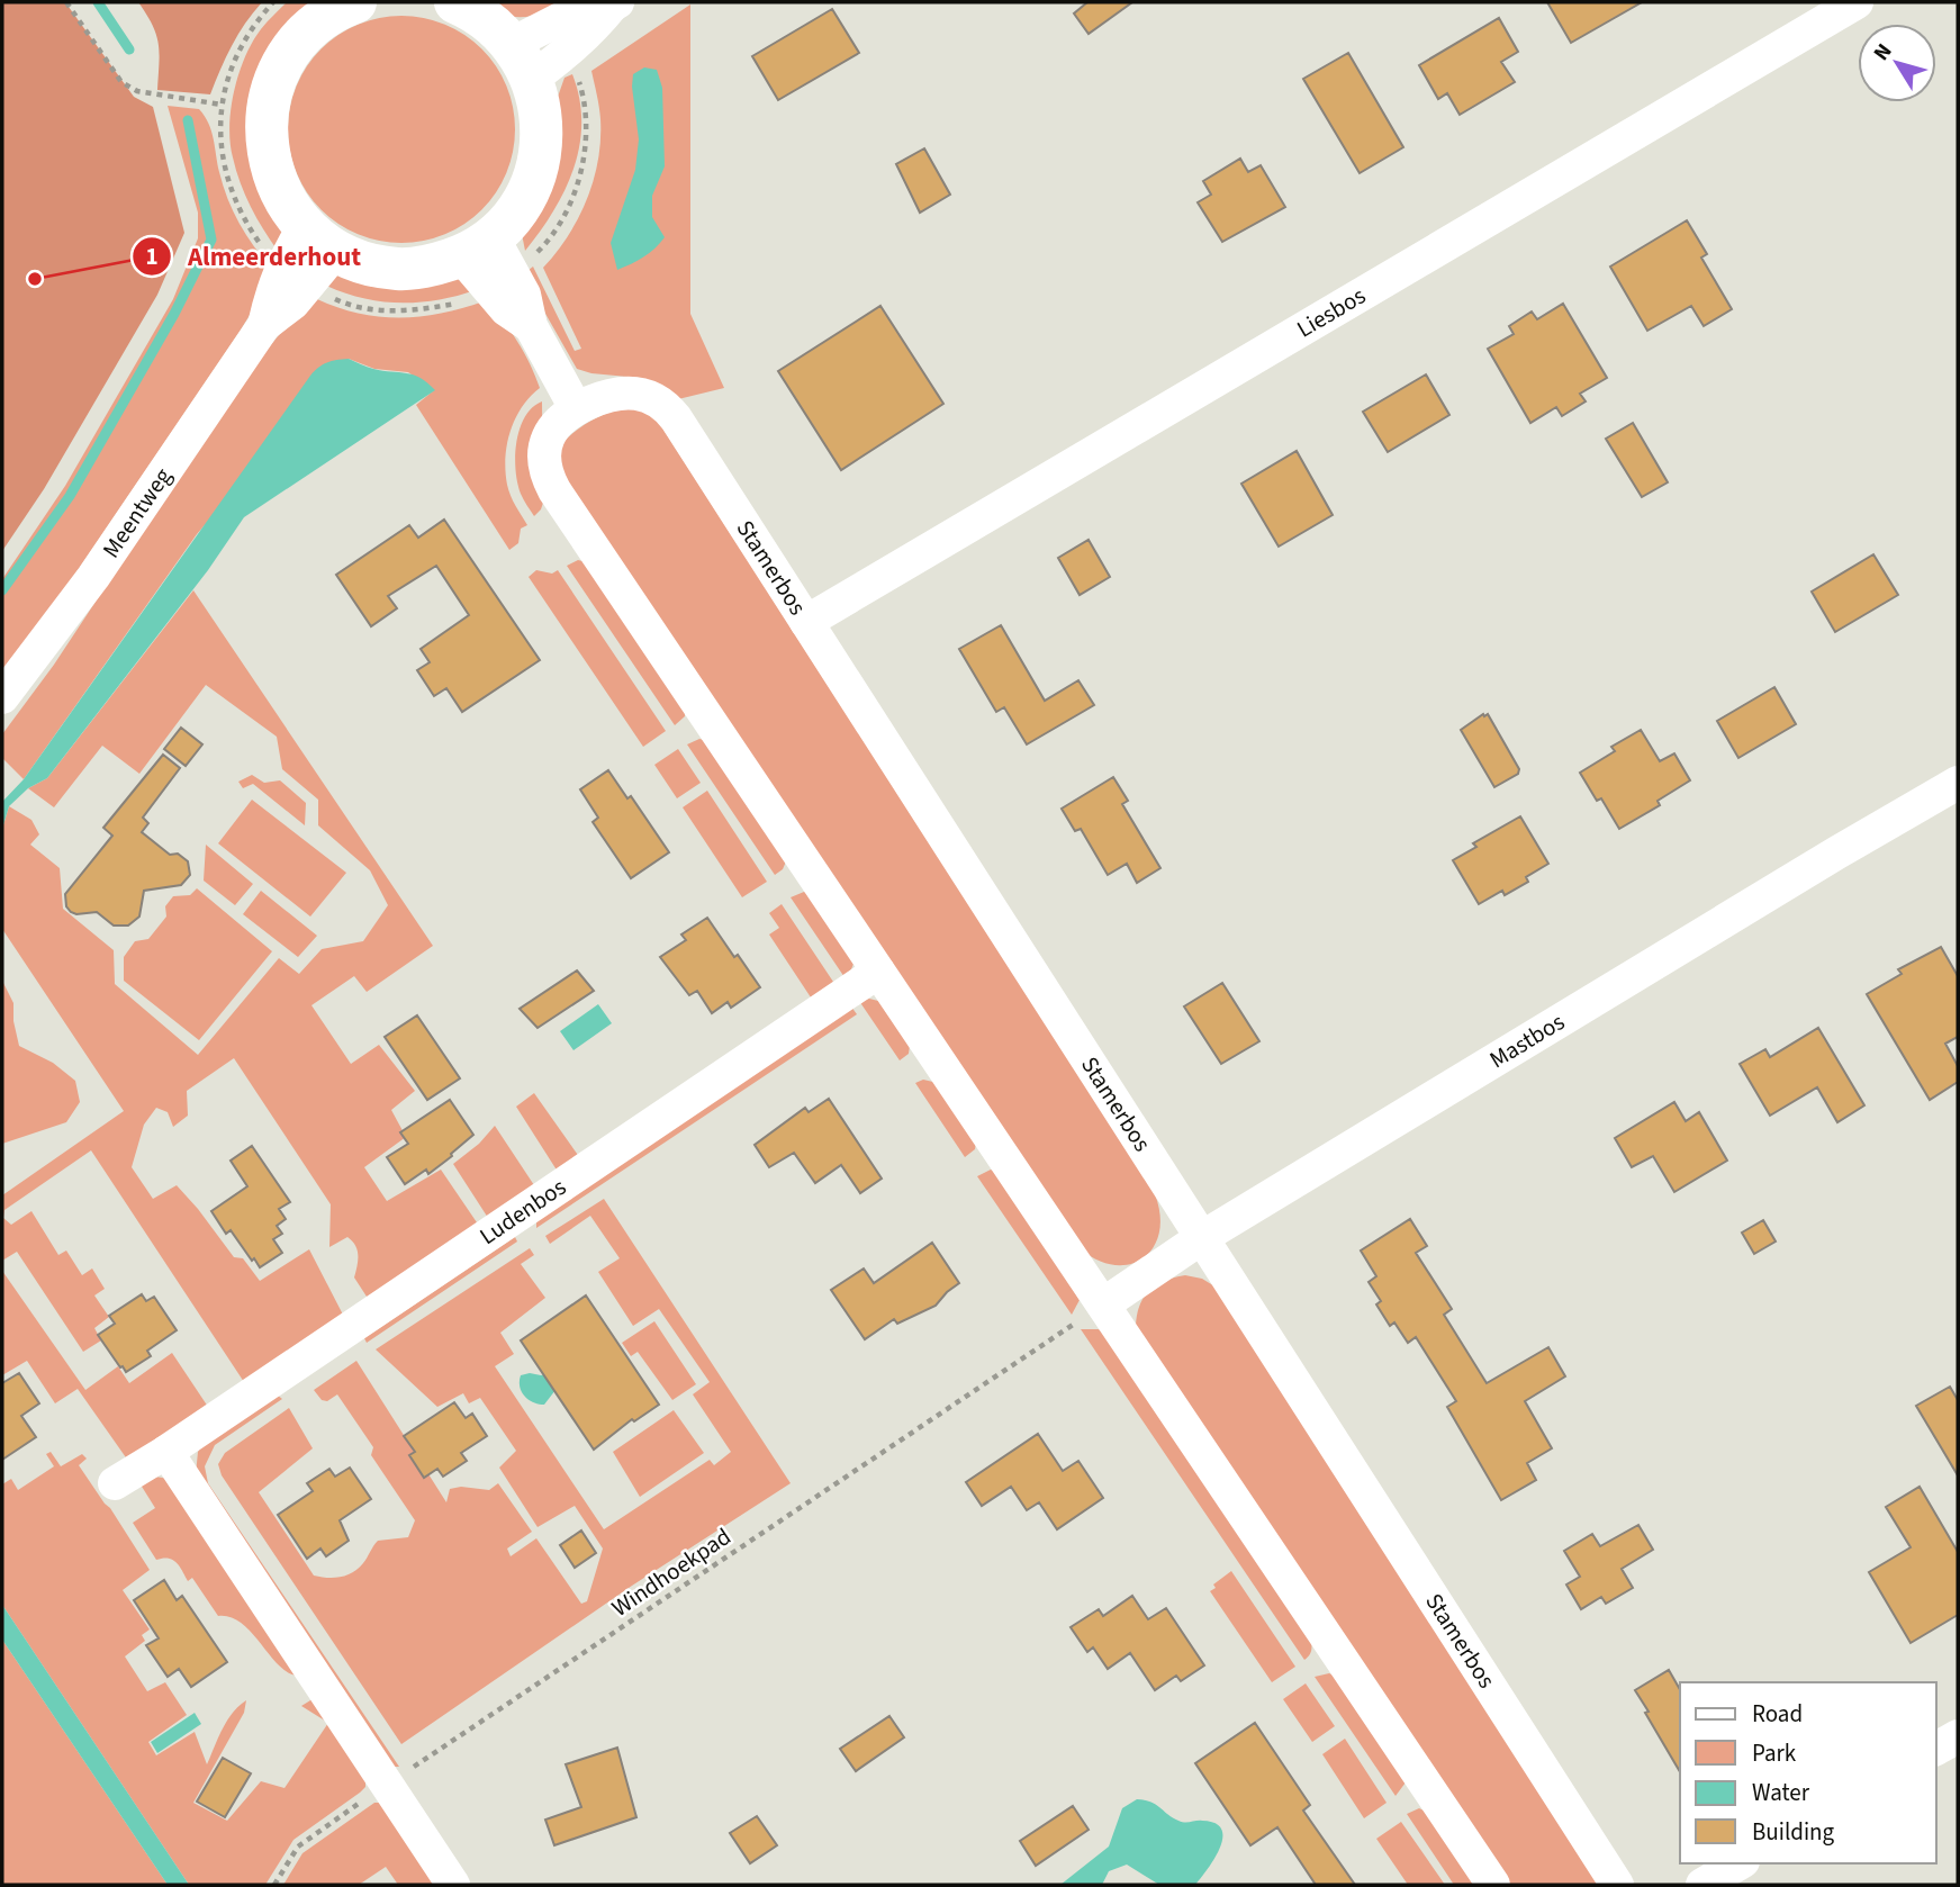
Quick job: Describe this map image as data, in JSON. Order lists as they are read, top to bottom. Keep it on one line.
{"streets":{"street":["Liesbos","Meentweg","Stamerbos","Mastbos","Ludenbos"],"path":["Windhoekpad"]},"crossings":[["Liesbos","Stamerbos"],["Stamerbos","Mastbos"],["Stamerbos","Ludenbos"],["Stamerbos","Windhoekpad"],["Mastbos","Windhoekpad"]],"places":["Almeerderhout"],"legend":["Road","Park","Water","Building"],"north":"top left"}
